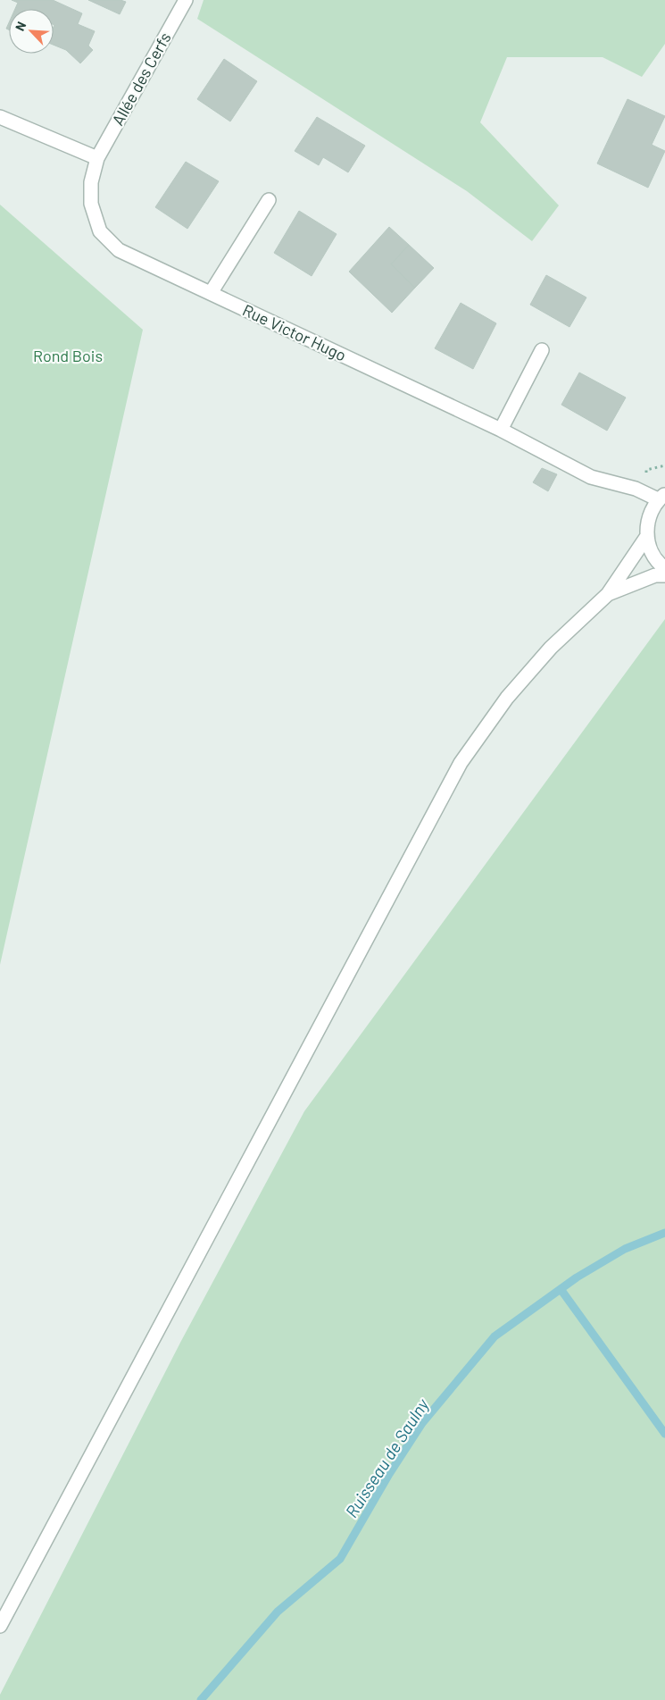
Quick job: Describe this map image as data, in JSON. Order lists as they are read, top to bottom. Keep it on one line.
{"streets":{"street":["Allée des Cerfs","Rue Victor Hugo"]},"crossings":[["Allée des Cerfs","Rue Victor Hugo"]],"water":["Ruisseau de Saulny"],"parks":["Rond Bois"],"north":"top left"}
